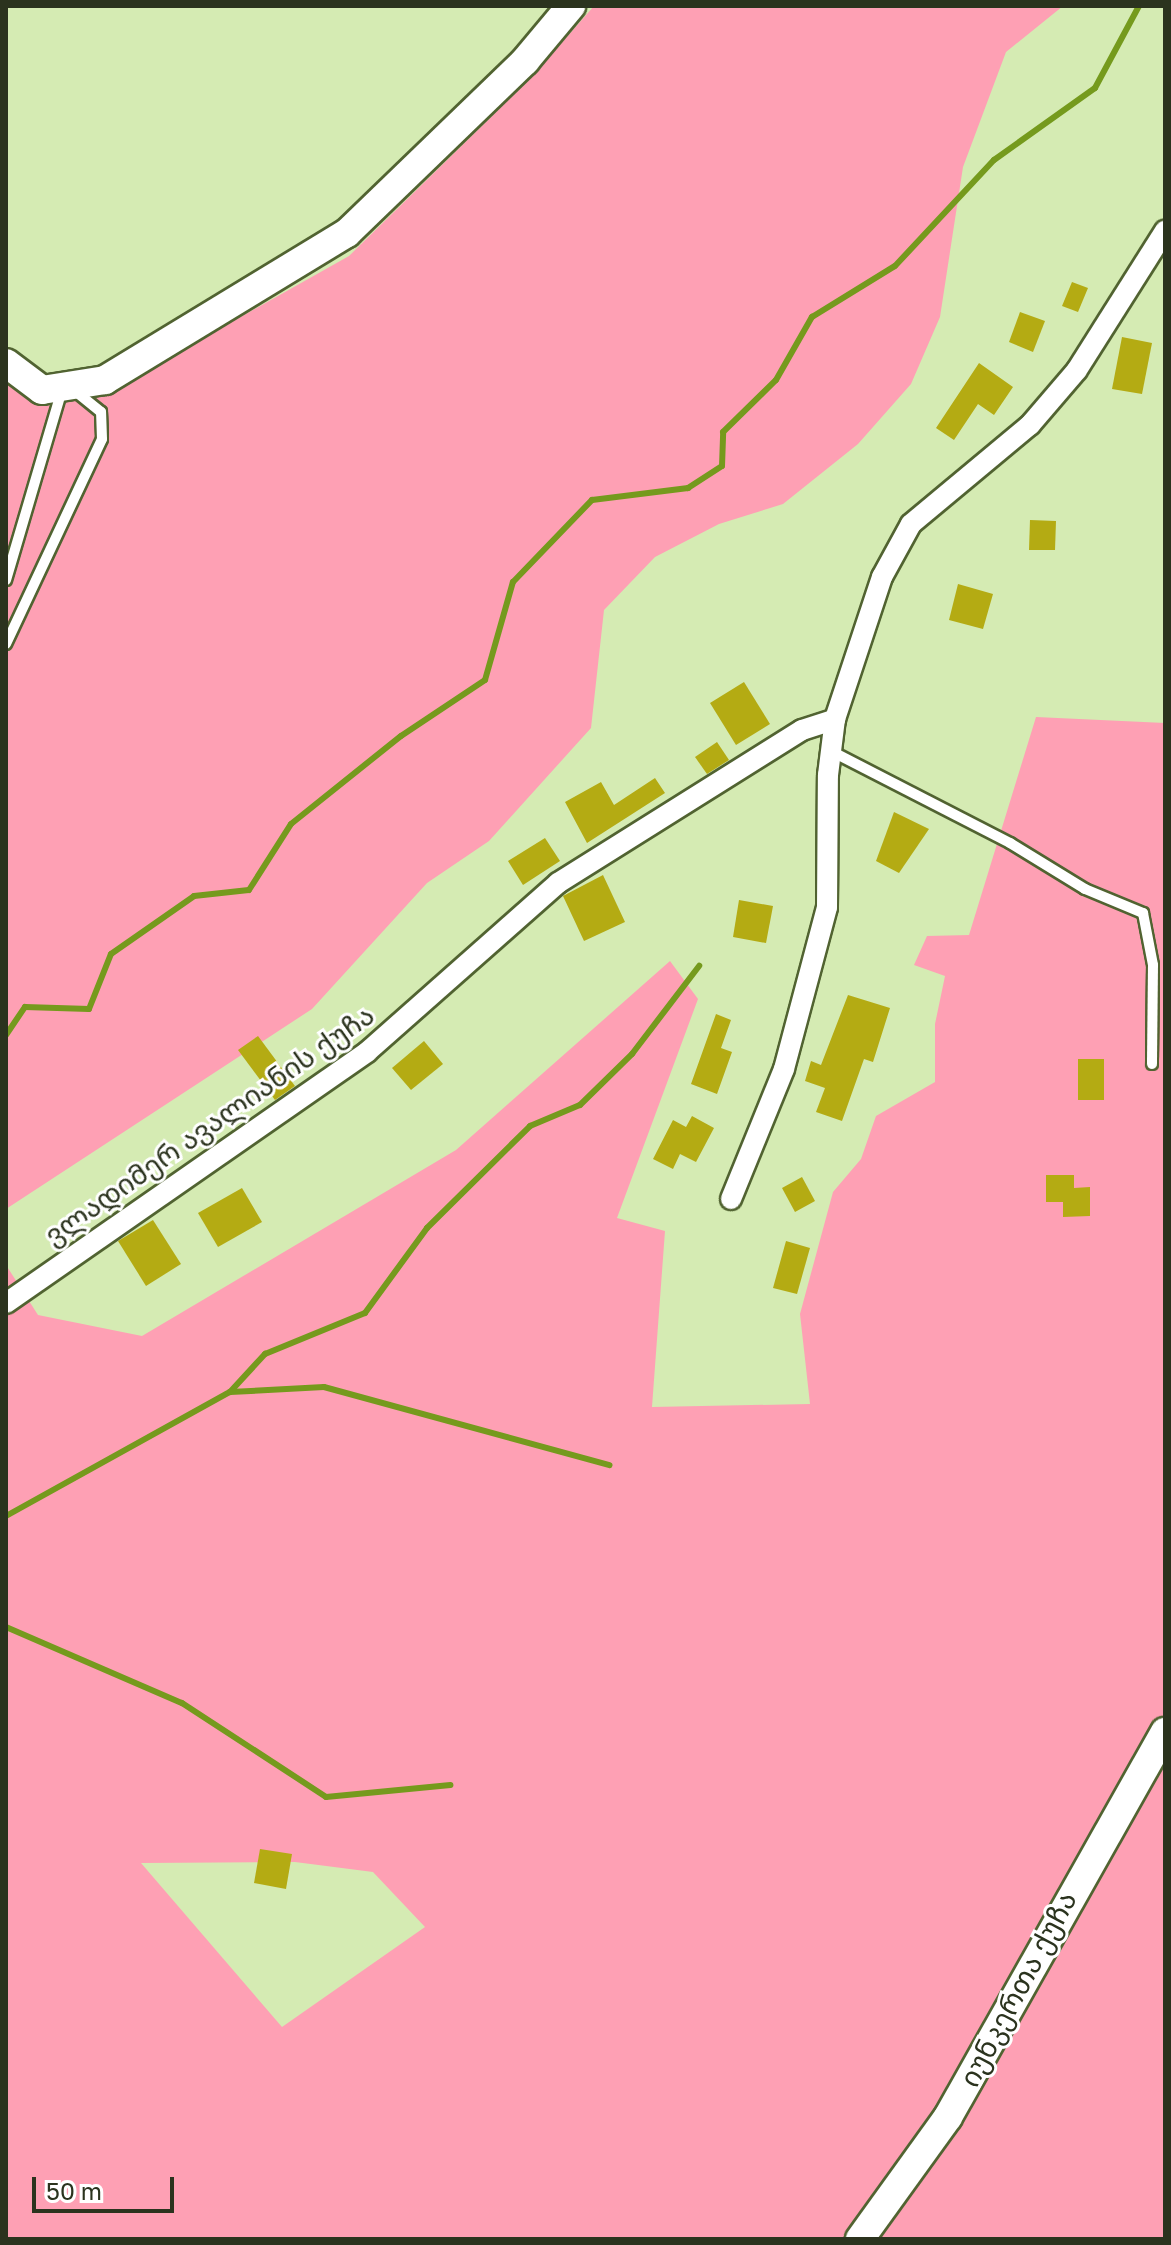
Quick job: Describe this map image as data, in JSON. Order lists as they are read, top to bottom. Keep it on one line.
{"streets":{"street":["ვლადიმერ ავალიანის ქუჩა","იუნკერთა ქუჩა"]},"scale_bar":"50 m"}
